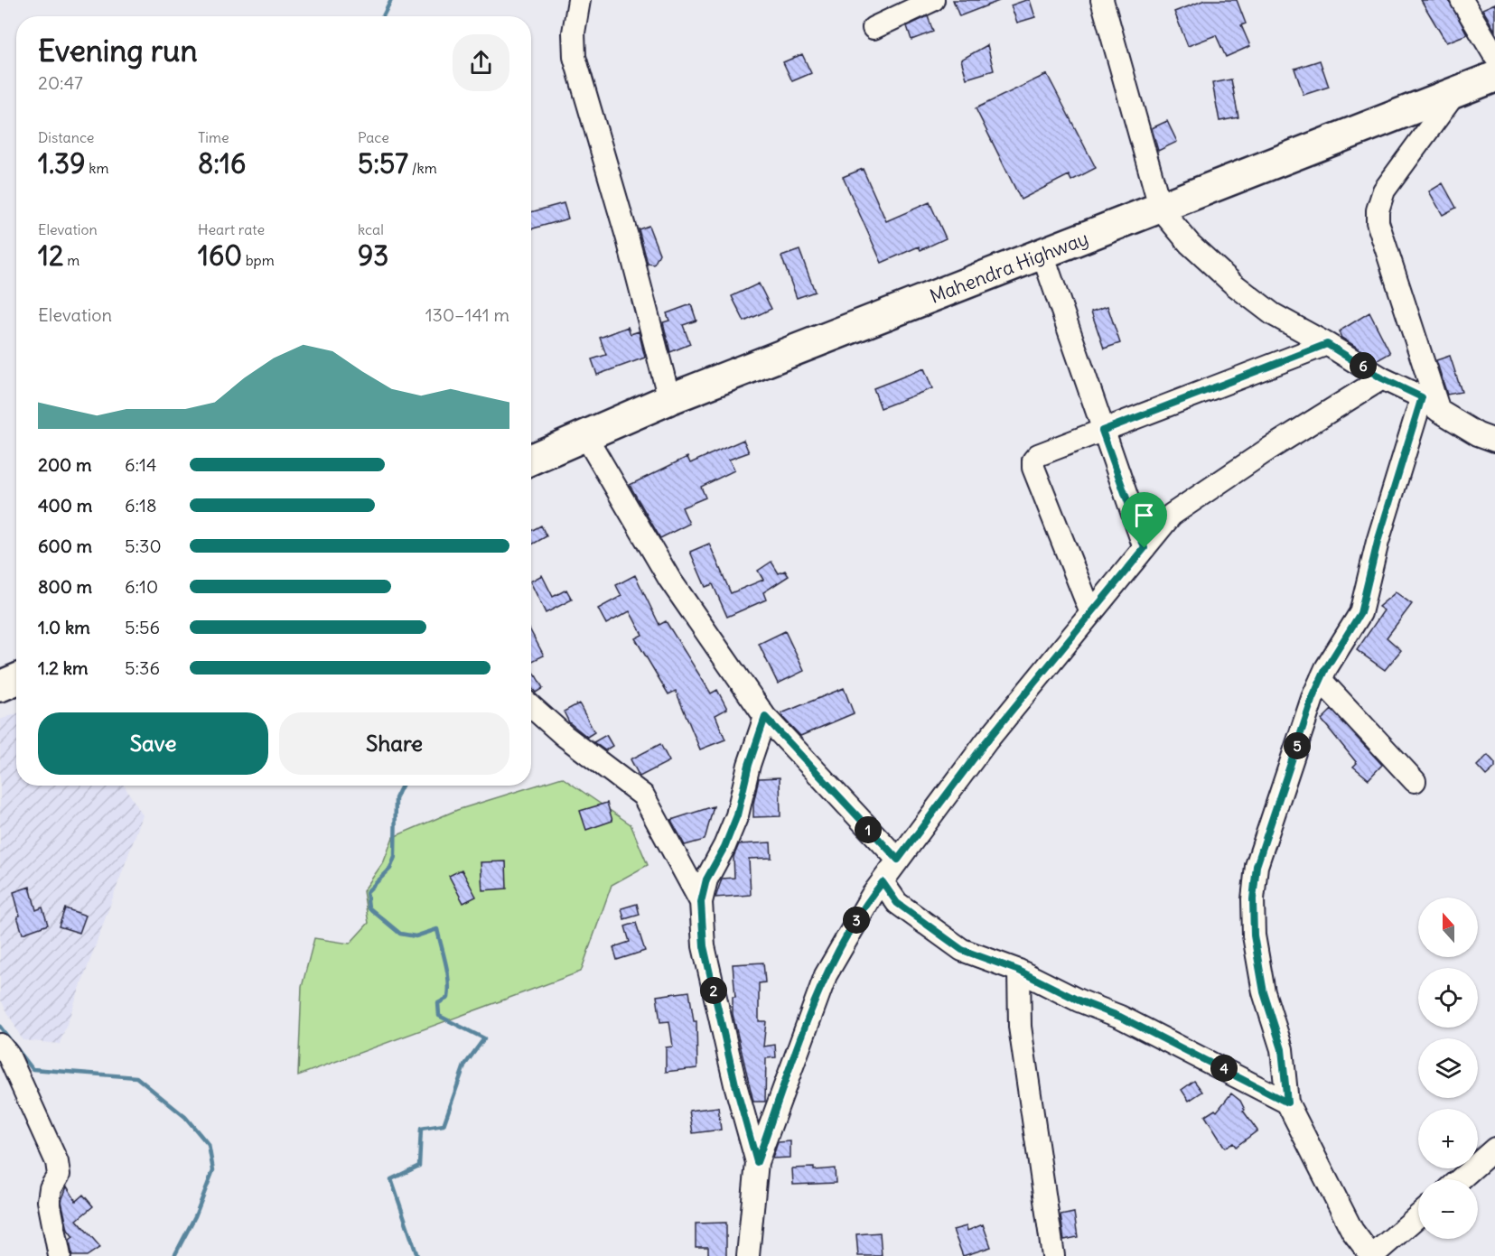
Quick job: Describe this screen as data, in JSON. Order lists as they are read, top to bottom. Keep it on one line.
{"streets":{"highway":["Mahendra Highway"]},"north":"top","page":{"heading":["Evening run","20:47"],"stats":[["Distance","1.39 km"],["Time","8:16"],["Pace","5:57 /km"],["Elevation","12 m"],["Heart rate","160 bpm"],["kcal","93"]],"chart":["Elevation","130–141 m"],"pins":["6","5","1","3","2","4"],"list":[{"name":"200 m","note":"6:14"},{"name":"400 m","note":"6:18"},{"name":"600 m","note":"5:30"},{"name":"800 m","note":"6:10"},{"name":"1.0 km","note":"5:56"},{"name":"1.2 km","note":"5:36"}],"buttons":["Save","Share"],"map_buttons":["+","−"]}}
